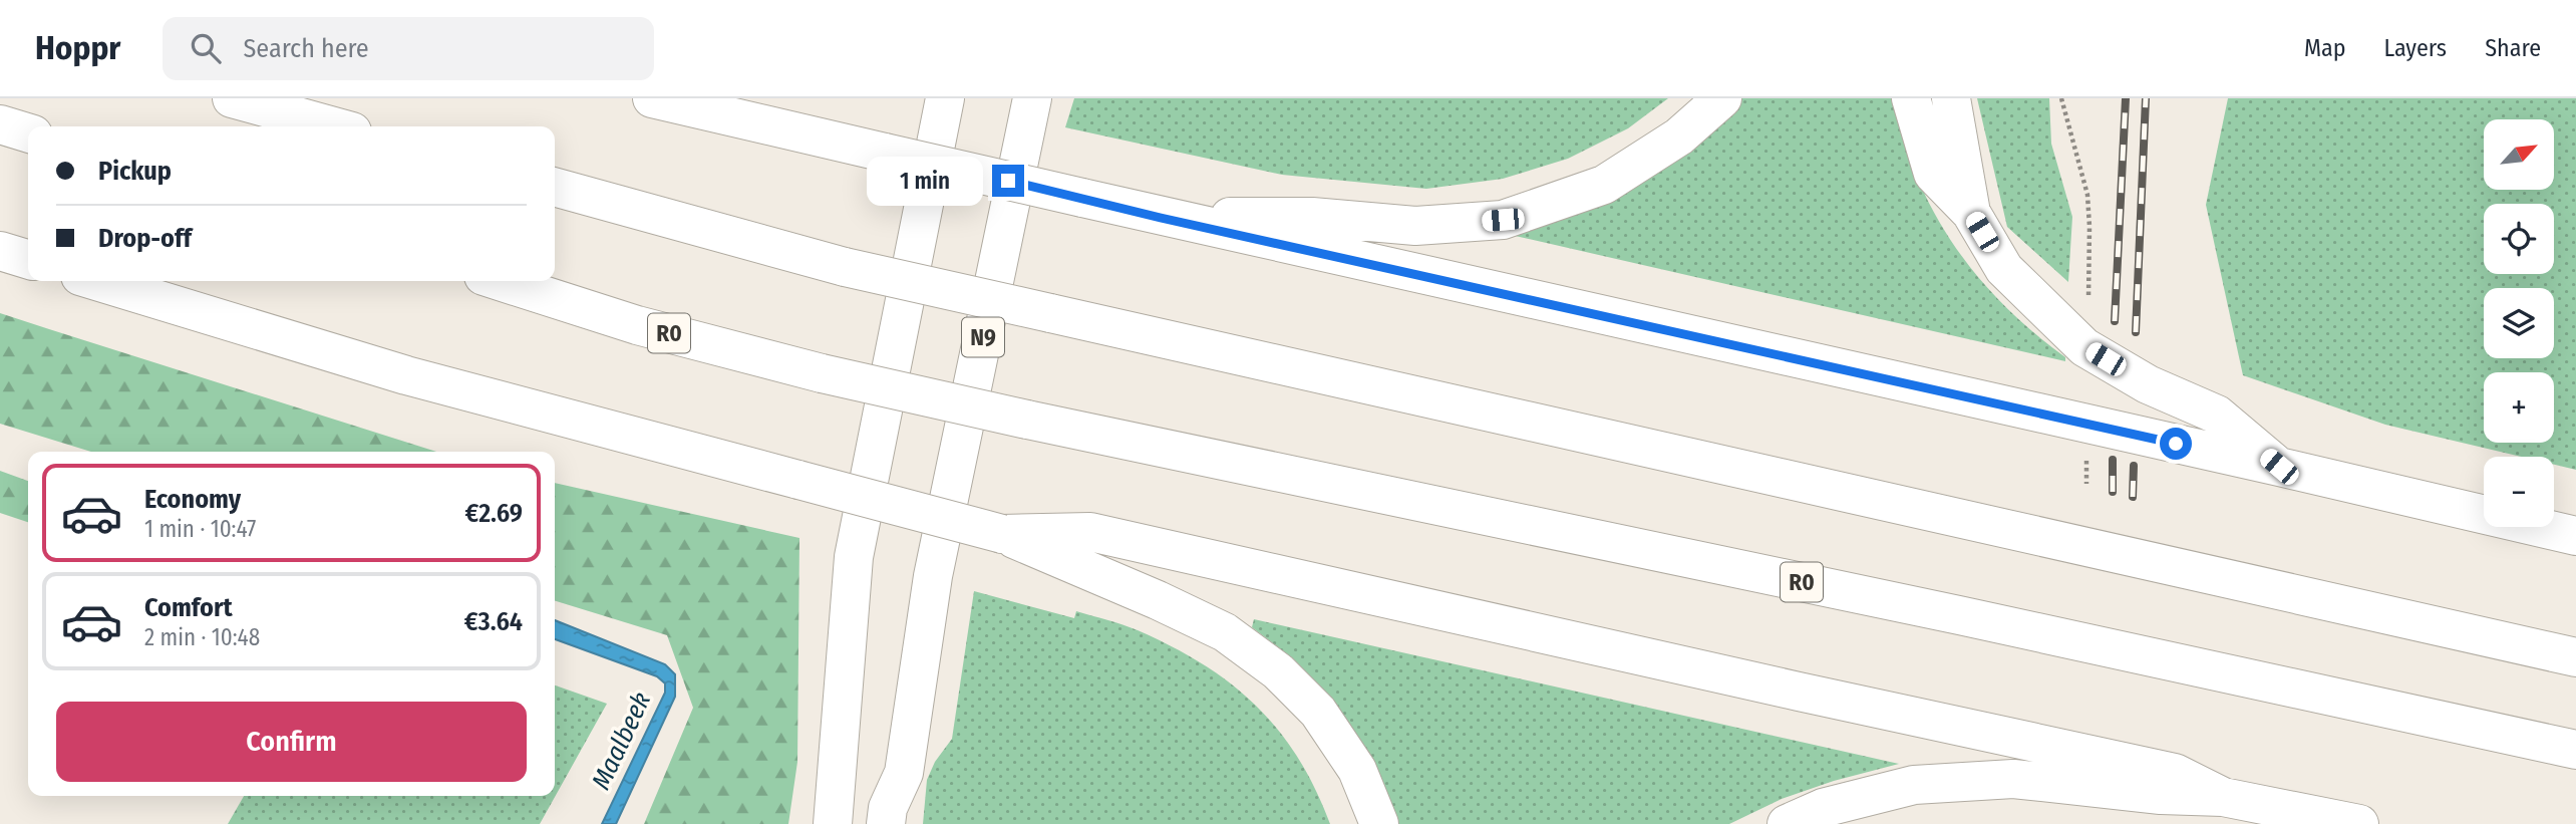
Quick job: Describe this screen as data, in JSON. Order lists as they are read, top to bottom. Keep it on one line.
{"streets":{"highway":["R0","N9"]},"water":["Maalbeek"],"north":"top right","page":{"header":"Hoppr","search":"Search here","nav":["Map","Layers","Share"],"map_buttons":["+","−"],"banner":["Pickup","Drop-off"],"bubble":"1 min","list":[{"name":"Economy","note":"1 min · 10:47","value":"€2.69"},{"name":"Comfort","note":"2 min · 10:48","value":"€3.64"}],"buttons":"Confirm"}}
